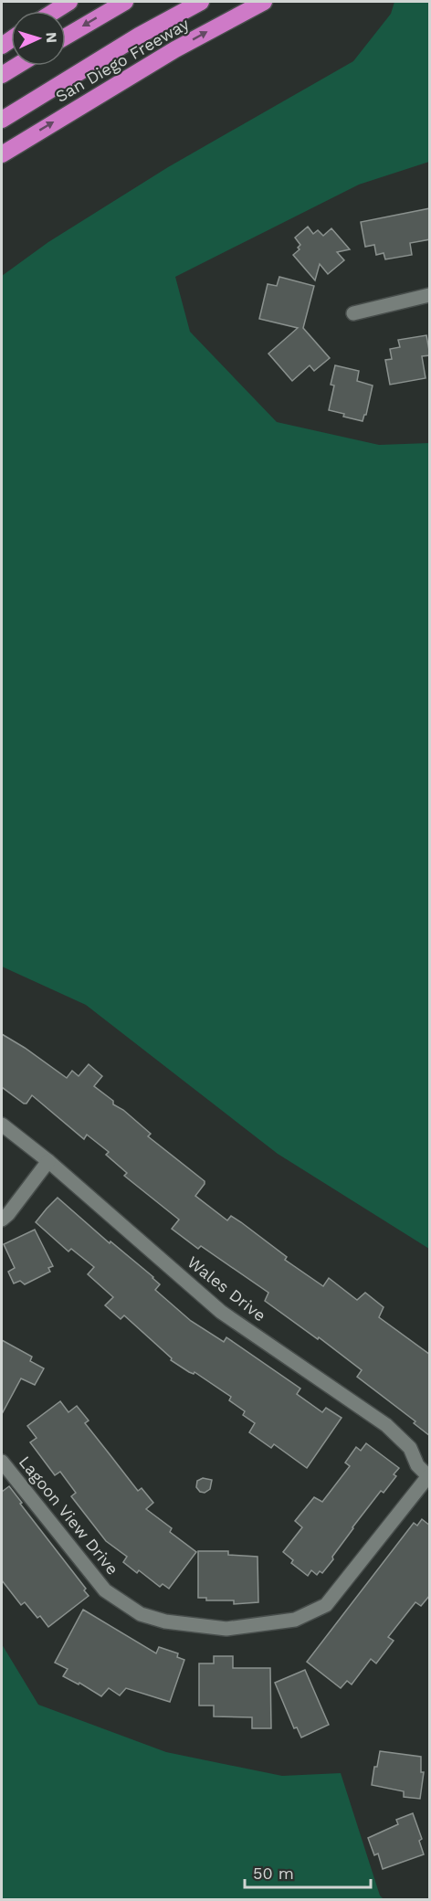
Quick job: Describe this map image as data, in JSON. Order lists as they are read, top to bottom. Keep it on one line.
{"streets":{"highway":["San Diego Freeway"],"street":["Wales Drive","Lagoon View Drive"]},"crossings":[["Wales Drive","Lagoon View Drive"]],"scale_bar":"50 m","north":"right"}
